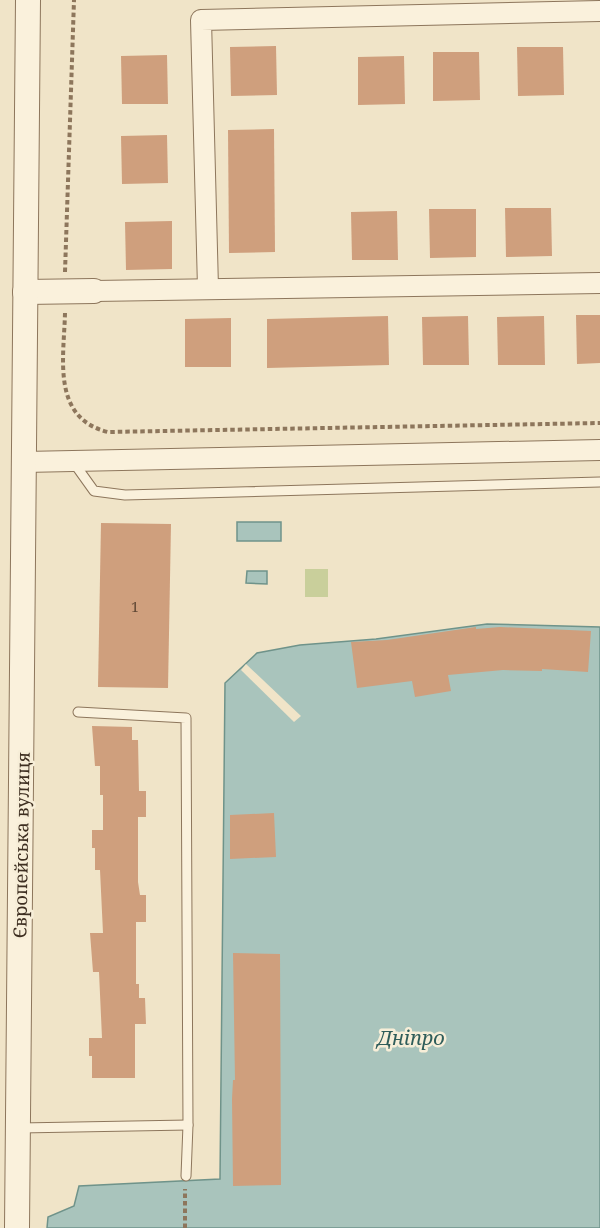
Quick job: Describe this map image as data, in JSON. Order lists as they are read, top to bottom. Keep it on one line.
{"streets":{"street":["Європейська вулиця"]},"water":["Дніпро"],"house_numbers":["1"]}
